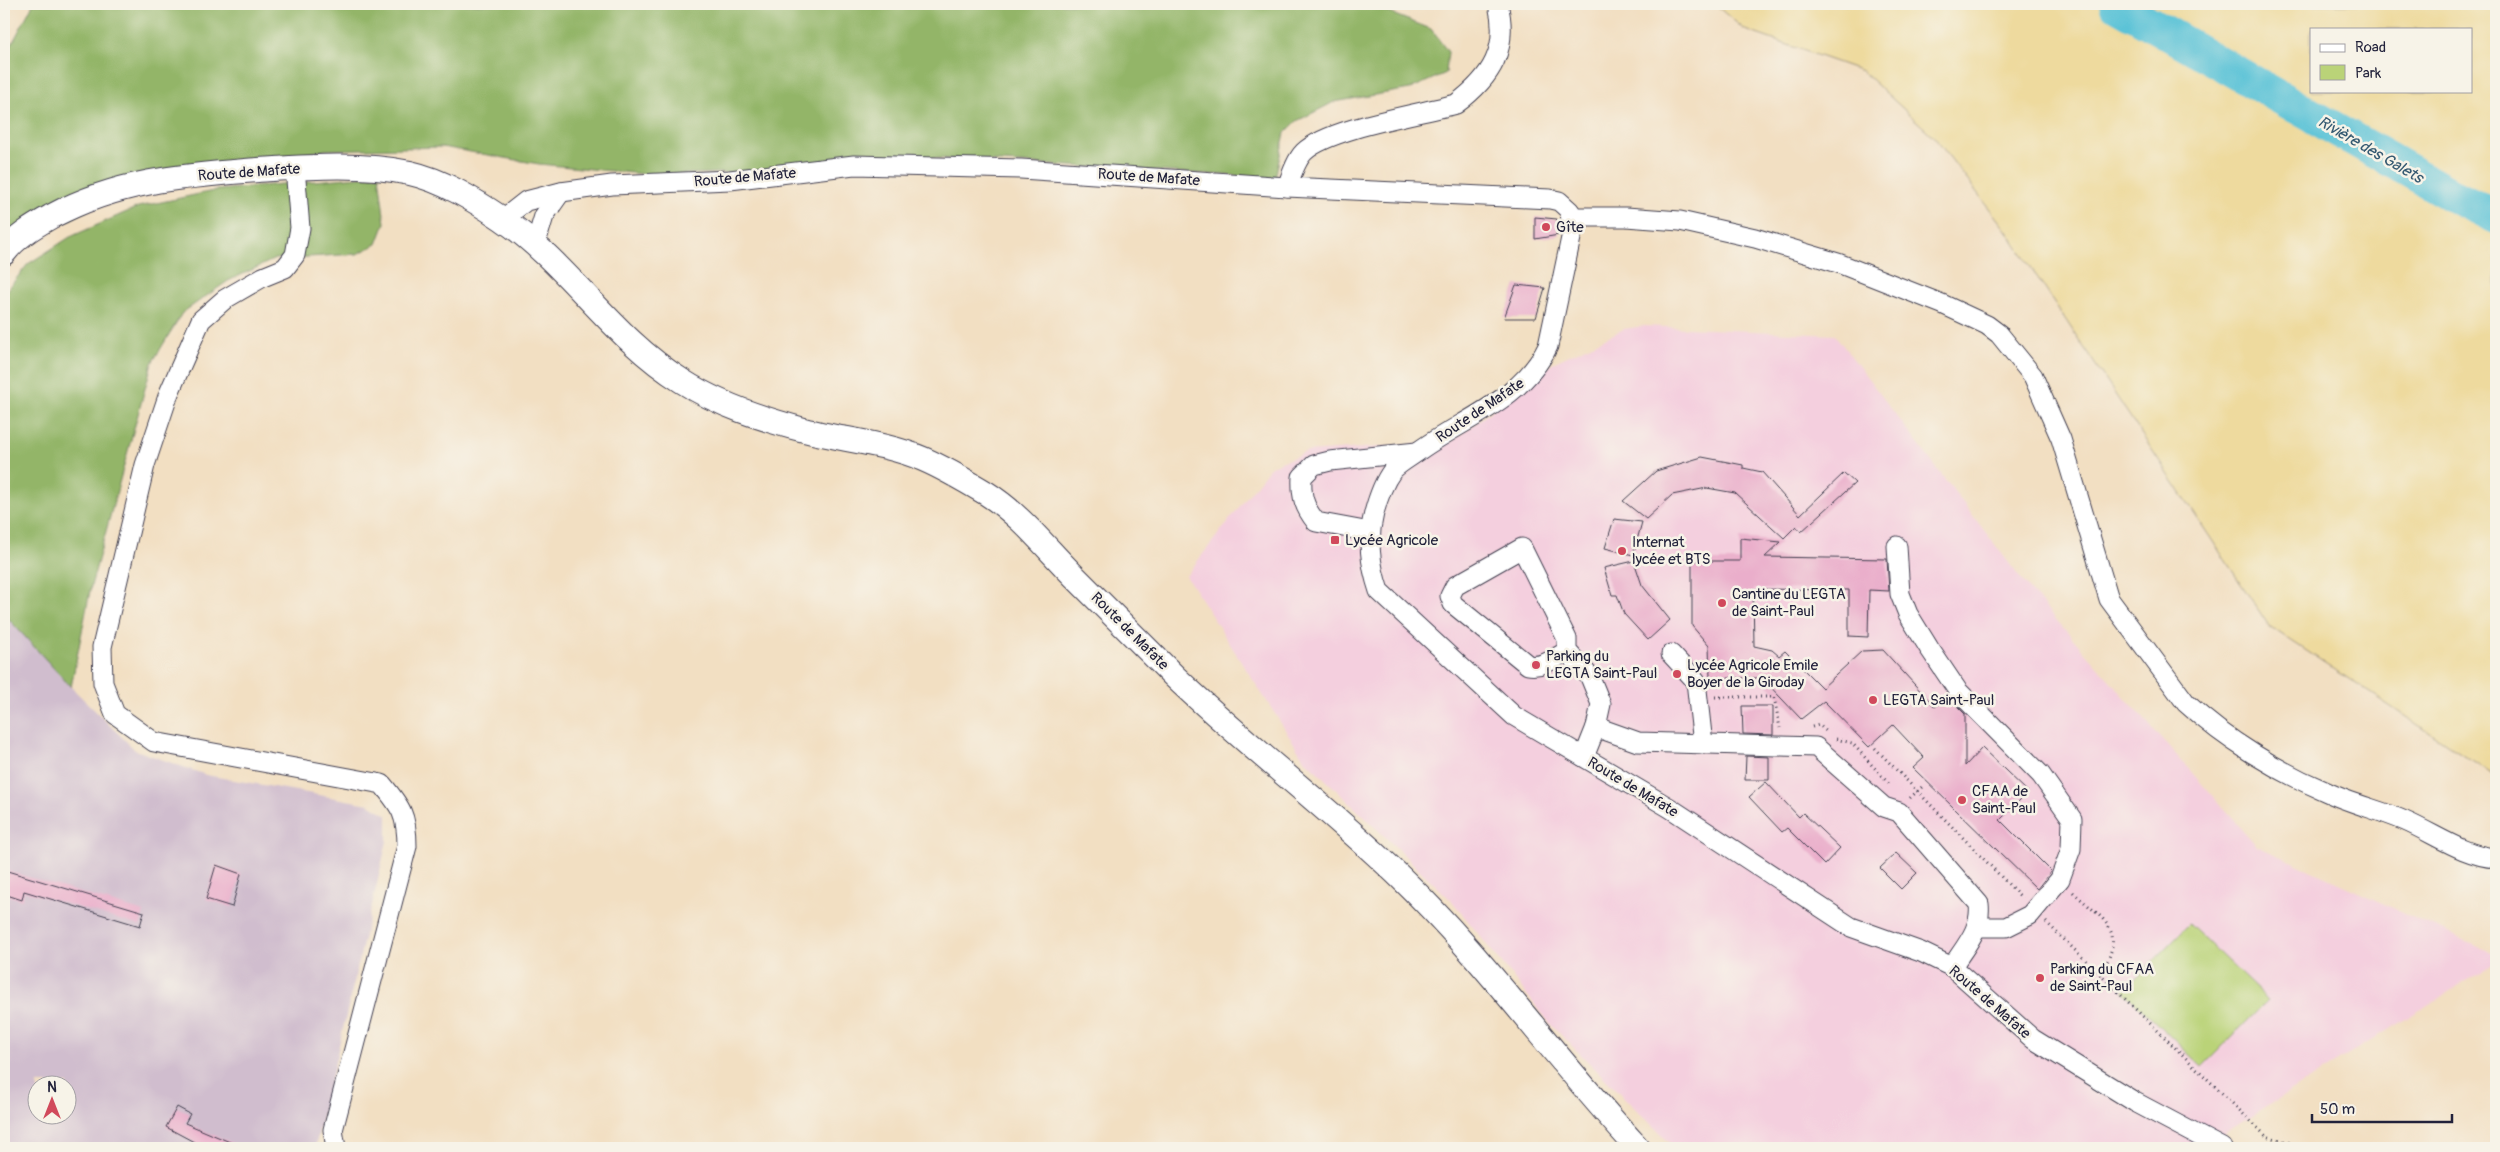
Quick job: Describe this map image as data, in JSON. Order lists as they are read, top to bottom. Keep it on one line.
{"streets":{"main road":["Route de Mafate"]},"water":["Rivière des Galets"],"places":{"other":["Gîte","Internat lycée et BTS","Cantine du LEGTA de Saint-Paul","Parking du LEGTA Saint-Paul","Lycée Agricole Emile Boyer de la Giroday","LEGTA Saint-Paul","CFAA de Saint-Paul","Parking du CFAA de Saint-Paul"],"transit":["Lycée Agricole"]},"legend":["Road","Park"],"scale_bar":"50 m","north":"top"}
